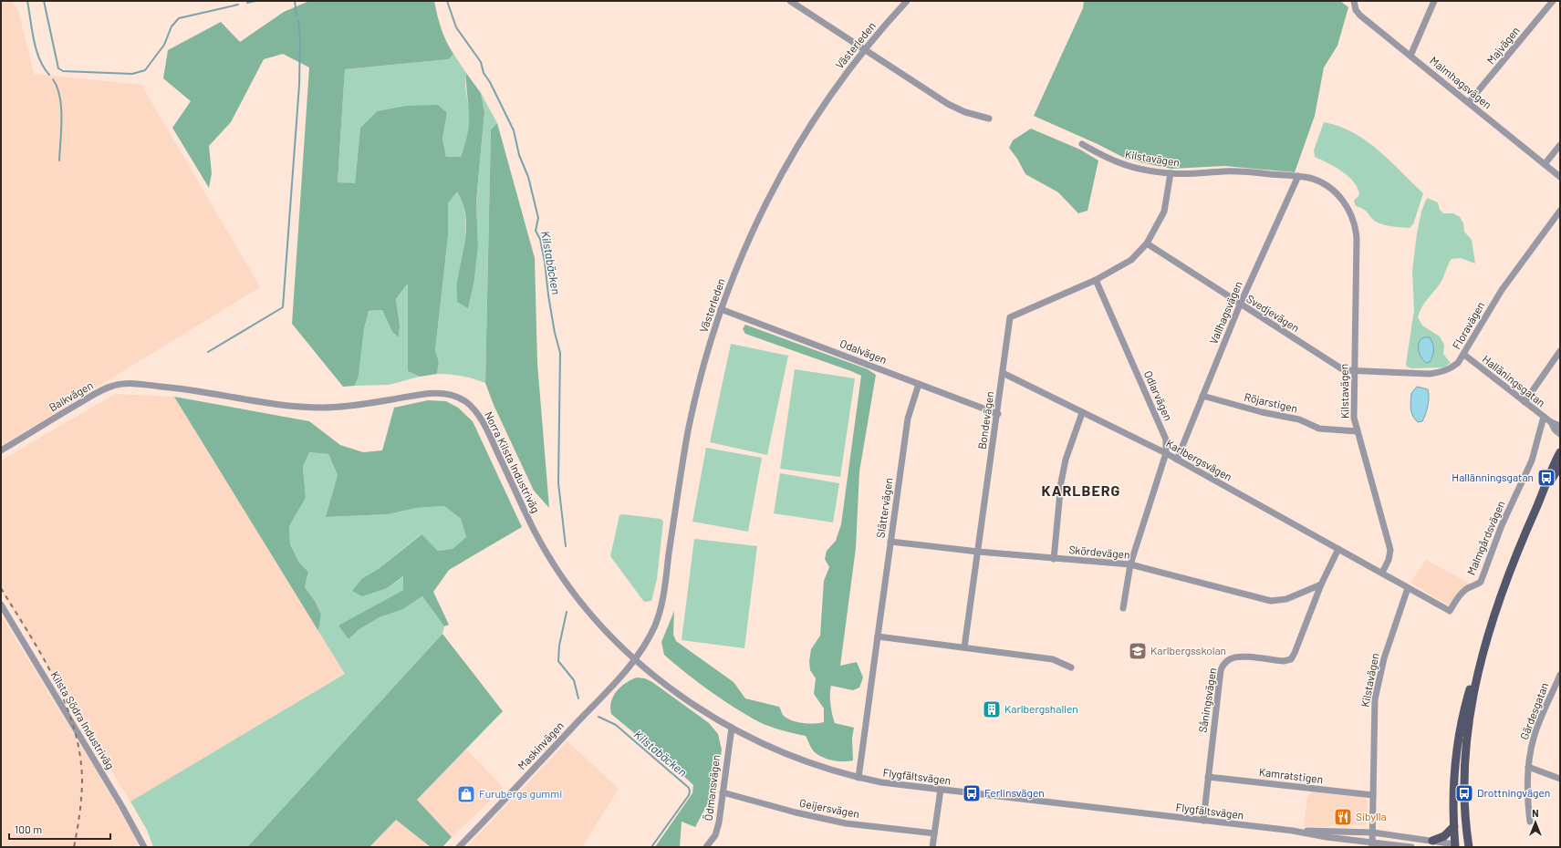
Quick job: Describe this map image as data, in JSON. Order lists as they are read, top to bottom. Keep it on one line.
{"streets":{"street":["Västerleden","Majvägen","Malmhagsvägen","Kilstavägen","Vallhagsvägen","Svedjevägen","Floravägen","Odalvägen","Halläningsgatan","Odlarvägen","Balkvägen","Röjarstigen","Bondevägen","Karlbergsvägen","Norra Kilsta Industriväg","Slåttervägen","Malmgårdsvägen","Skördevägen","Såningsvägen","Gärdesgatan","Kilsta Södra Industriväg","Maskinvägen","Kamratstigen","Flygfältsvägen","Ödmansvägen","Geijersvägen"]},"crossings":[["Västerleden","Odalvägen"],["Västerleden","Norra Kilsta Industriväg"],["Västerleden","Maskinvägen"],["Västerleden","Flygfältsvägen"],["Majvägen","Malmhagsvägen"],["Kilstavägen","Vallhagsvägen"],["Kilstavägen","Svedjevägen"],["Kilstavägen","Floravägen"],["Kilstavägen","Röjarstigen"],["Kilstavägen","Bondevägen"],["Kilstavägen","Karlbergsvägen"],["Kilstavägen","Malmgårdsvägen"],["Kilstavägen","Kamratstigen"],["Kilstavägen","Flygfältsvägen"],["Vallhagsvägen","Svedjevägen"],["Vallhagsvägen","Röjarstigen"],["Vallhagsvägen","Karlbergsvägen"],["Svedjevägen","Floravägen"],["Svedjevägen","Bondevägen"],["Floravägen","Halläningsgatan"],["Odalvägen","Bondevägen"],["Odalvägen","Slåttervägen"],["Halläningsgatan","Malmgårdsvägen"],["Odlarvägen","Bondevägen"],["Odlarvägen","Karlbergsvägen"],["Odlarvägen","Skördevägen"],["Balkvägen","Norra Kilsta Industriväg"],["Bondevägen","Karlbergsvägen"],["Bondevägen","Skördevägen"],["Karlbergsvägen","Såningsvägen"],["Norra Kilsta Industriväg","Maskinvägen"],["Norra Kilsta Industriväg","Flygfältsvägen"],["Slåttervägen","Skördevägen"],["Slåttervägen","Flygfältsvägen"],["Skördevägen","Såningsvägen"],["Såningsvägen","Kamratstigen"],["Såningsvägen","Flygfältsvägen"],["Maskinvägen","Flygfältsvägen"],["Flygfältsvägen","Ödmansvägen"],["Ödmansvägen","Geijersvägen"]],"districts":["KARLBERG"],"water":["Kilstabäcken"],"places":{"bus stop":["Hallänningsgatan","Ferlinsvägen","Drottningvägen"],"school or university":["Karlbergsskolan"],"building":["Karlbergshallen"],"shop":["Furubergs gummi"],"restaurant":["Sibylla"]},"scale_bar":"100 m","north":"top"}
